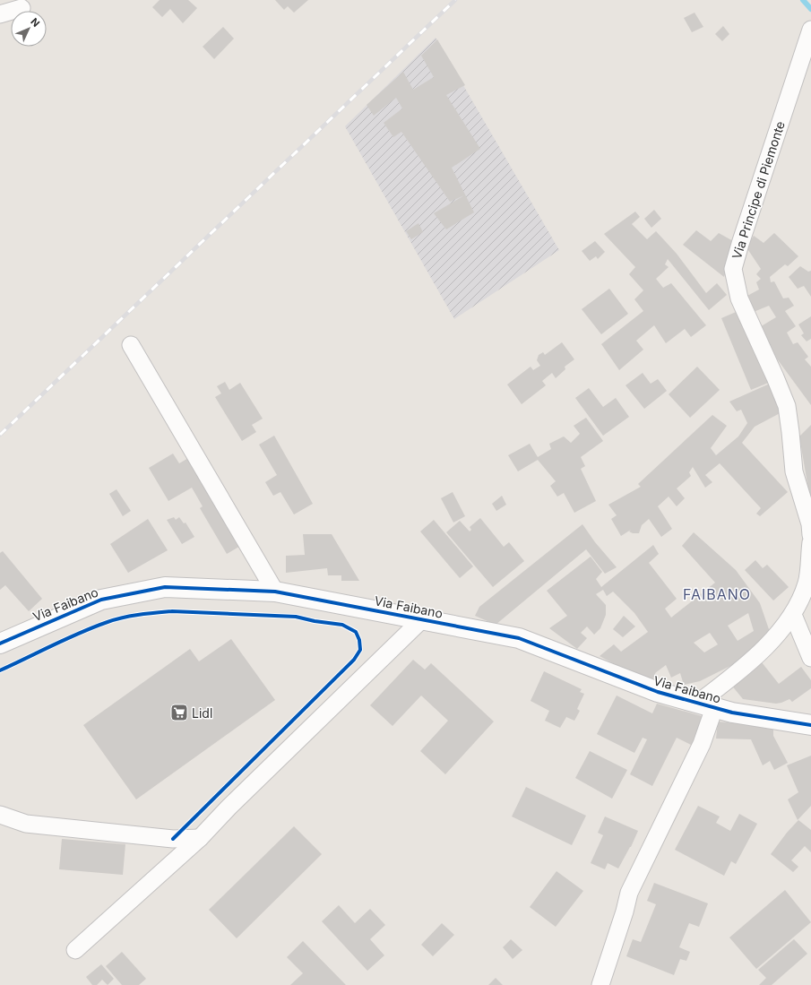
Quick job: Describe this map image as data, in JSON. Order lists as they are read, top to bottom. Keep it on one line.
{"streets":{"street":["Via Principe di Piemonte","Via Faibano"]},"districts":["FAIBANO"],"places":{"supermarket":["Lidl"]},"north":"top right"}
